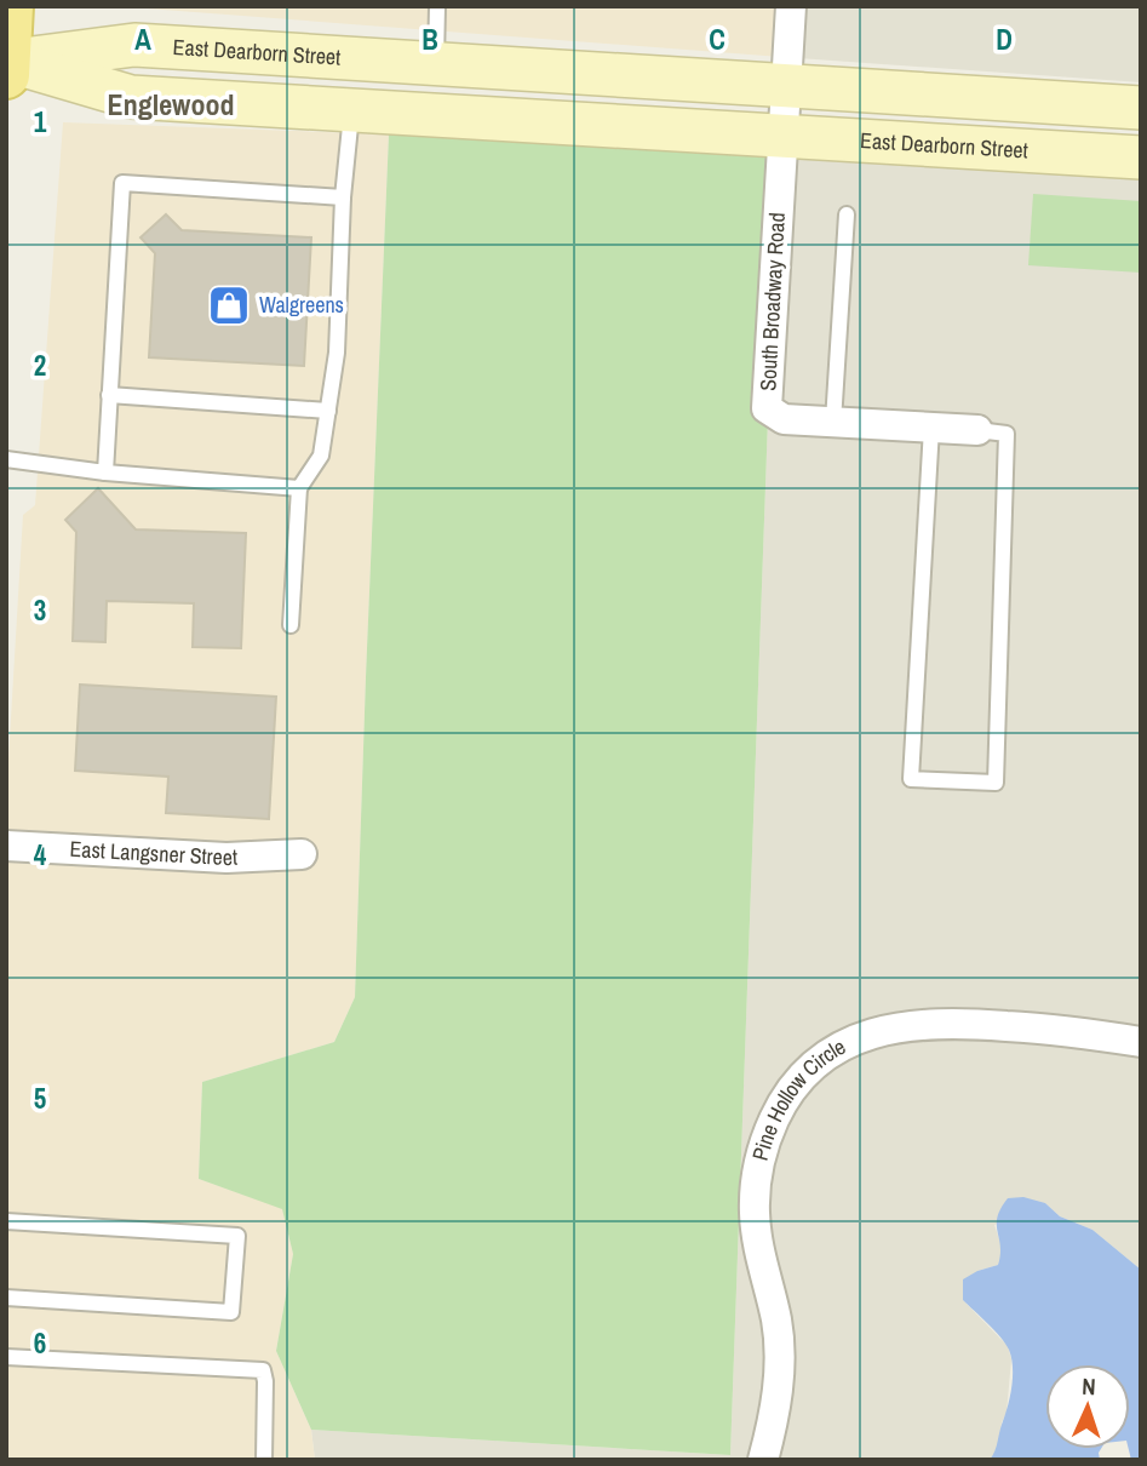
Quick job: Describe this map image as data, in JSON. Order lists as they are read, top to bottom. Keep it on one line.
{"streets":{"main road":["East Dearborn Street"],"street":["South Broadway Road","East Langsner Street","Pine Hollow Circle"]},"crossings":[["East Dearborn Street","South Broadway Road"]],"districts":["Englewood"],"places":{"shop":["Walgreens"]},"north":"top","grid":{"columns":["A","B","C","D"],"rows":["1","2","3","4","5","6"]}}
